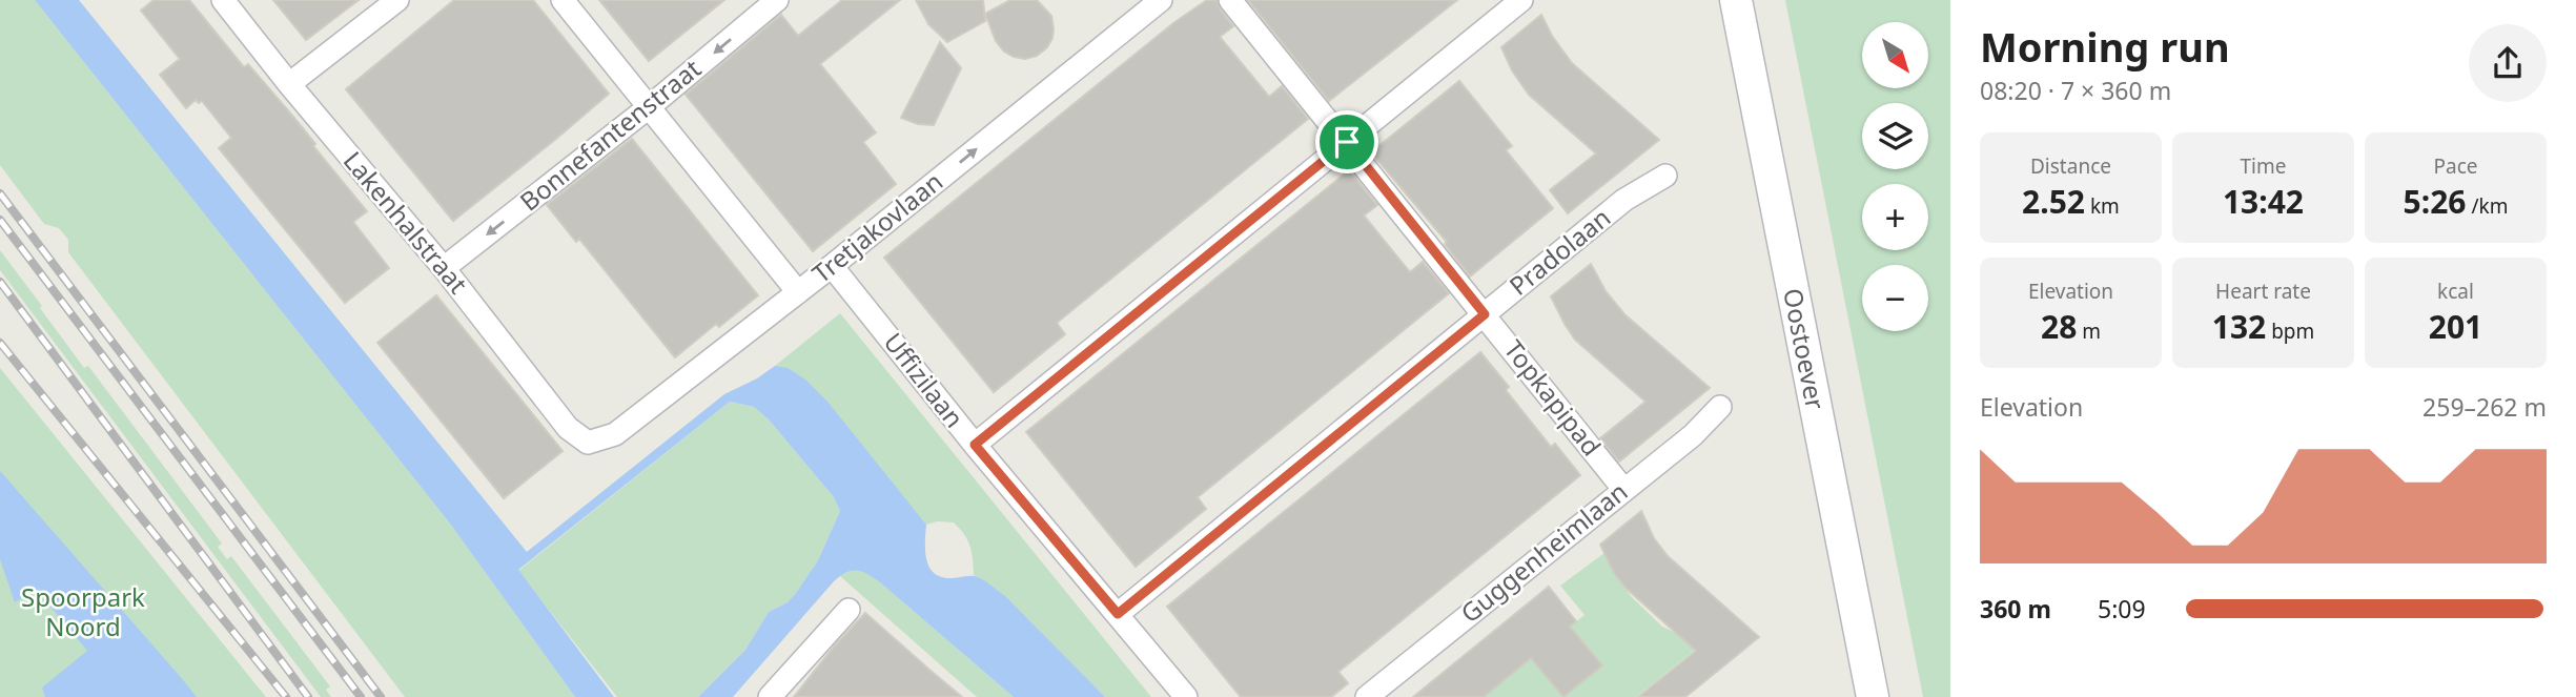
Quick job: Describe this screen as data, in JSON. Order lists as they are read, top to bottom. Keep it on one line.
{"streets":{"main road":["Oostoever"],"street":["Bonnefantenstraat","Lakenhalstraat","Tretjakovlaan","Pradolaan","Uffizilaan","Topkapipad","Guggenheimlaan"]},"crossings":[["Bonnefantenstraat","Lakenhalstraat"],["Lakenhalstraat","Tretjakovlaan"],["Tretjakovlaan","Uffizilaan"],["Pradolaan","Uffizilaan"],["Pradolaan","Topkapipad"],["Topkapipad","Guggenheimlaan"]],"one_way":["Bonnefantenstraat","Tretjakovlaan"],"parks":["Spoorpark Noord"],"north":"bottom right","page":{"heading":["Morning run","08:20 · 7 × 360 m"],"map_buttons":["+","−"],"stats":[["Distance","2.52 km"],["Time","13:42"],["Pace","5:26 /km"],["Elevation","28 m"],["Heart rate","132 bpm"],["kcal","201"]],"chart":["Elevation","259–262 m"],"list":[{"name":"360 m","note":"5:09"}]}}
